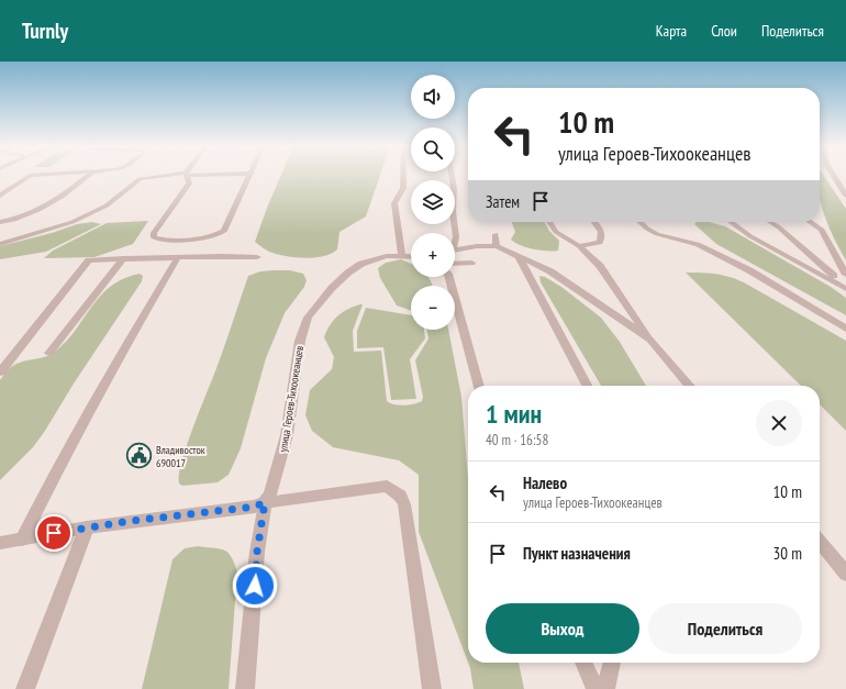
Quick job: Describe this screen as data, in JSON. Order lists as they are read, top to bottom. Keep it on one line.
{"streets":{"street":["улица Героев-Тихоокеанцев"]},"places":{"public building":["Владивосток 690017"]},"page":{"header":"Turnly","nav":["Карта","Слои","Поделиться"],"map_buttons":["+","−"],"turn":["10 m","улица Героев-Тихоокеанцев"],"then":"Затем","heading":["1 мин","40 m · 16:58"],"list":[{"name":"Налево","note":"улица Героев-Тихоокеанцев","value":"10 m"},{"name":"Пункт назначения","value":"30 m"}],"buttons":["Выход","Поделиться"]}}
